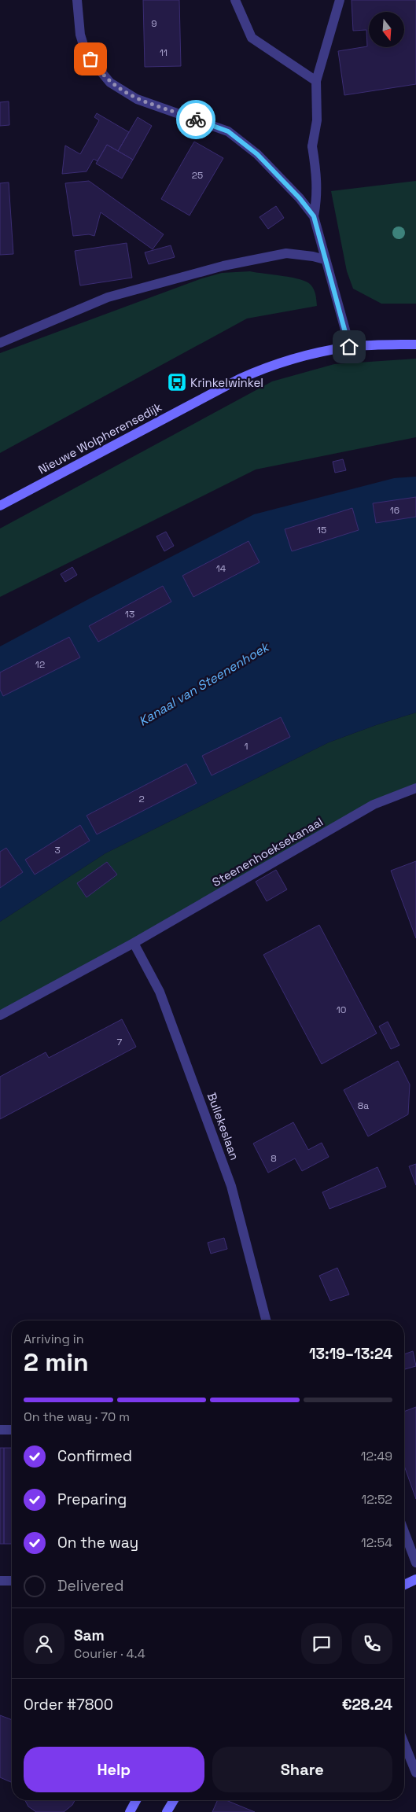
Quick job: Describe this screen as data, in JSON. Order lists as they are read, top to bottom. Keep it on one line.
{"streets":{"street":["Nieuwe Wolpherensedijk","Steenenhoeksekanaal","Bullekeslaan"]},"crossings":[["Steenenhoeksekanaal","Bullekeslaan"]],"water":["Kanaal van Steenenhoek"],"places":{"bus stop":["Krinkelwinkel"]},"house_numbers":["9","11","25","16","15","14","13","12","1","2","3","10","7","8a","8"],"north":"bottom","page":{"heading":["2 min","Arriving in","13:19–13:24"],"panel":["Sam","Courier · 4.4","Order #7800","€28.24"],"bar":"On the way · 70 m","list":[["Confirmed","12:49"],["Preparing","12:52"],["On the way","12:54"],"Delivered"],"buttons":["Help","Share"]}}
